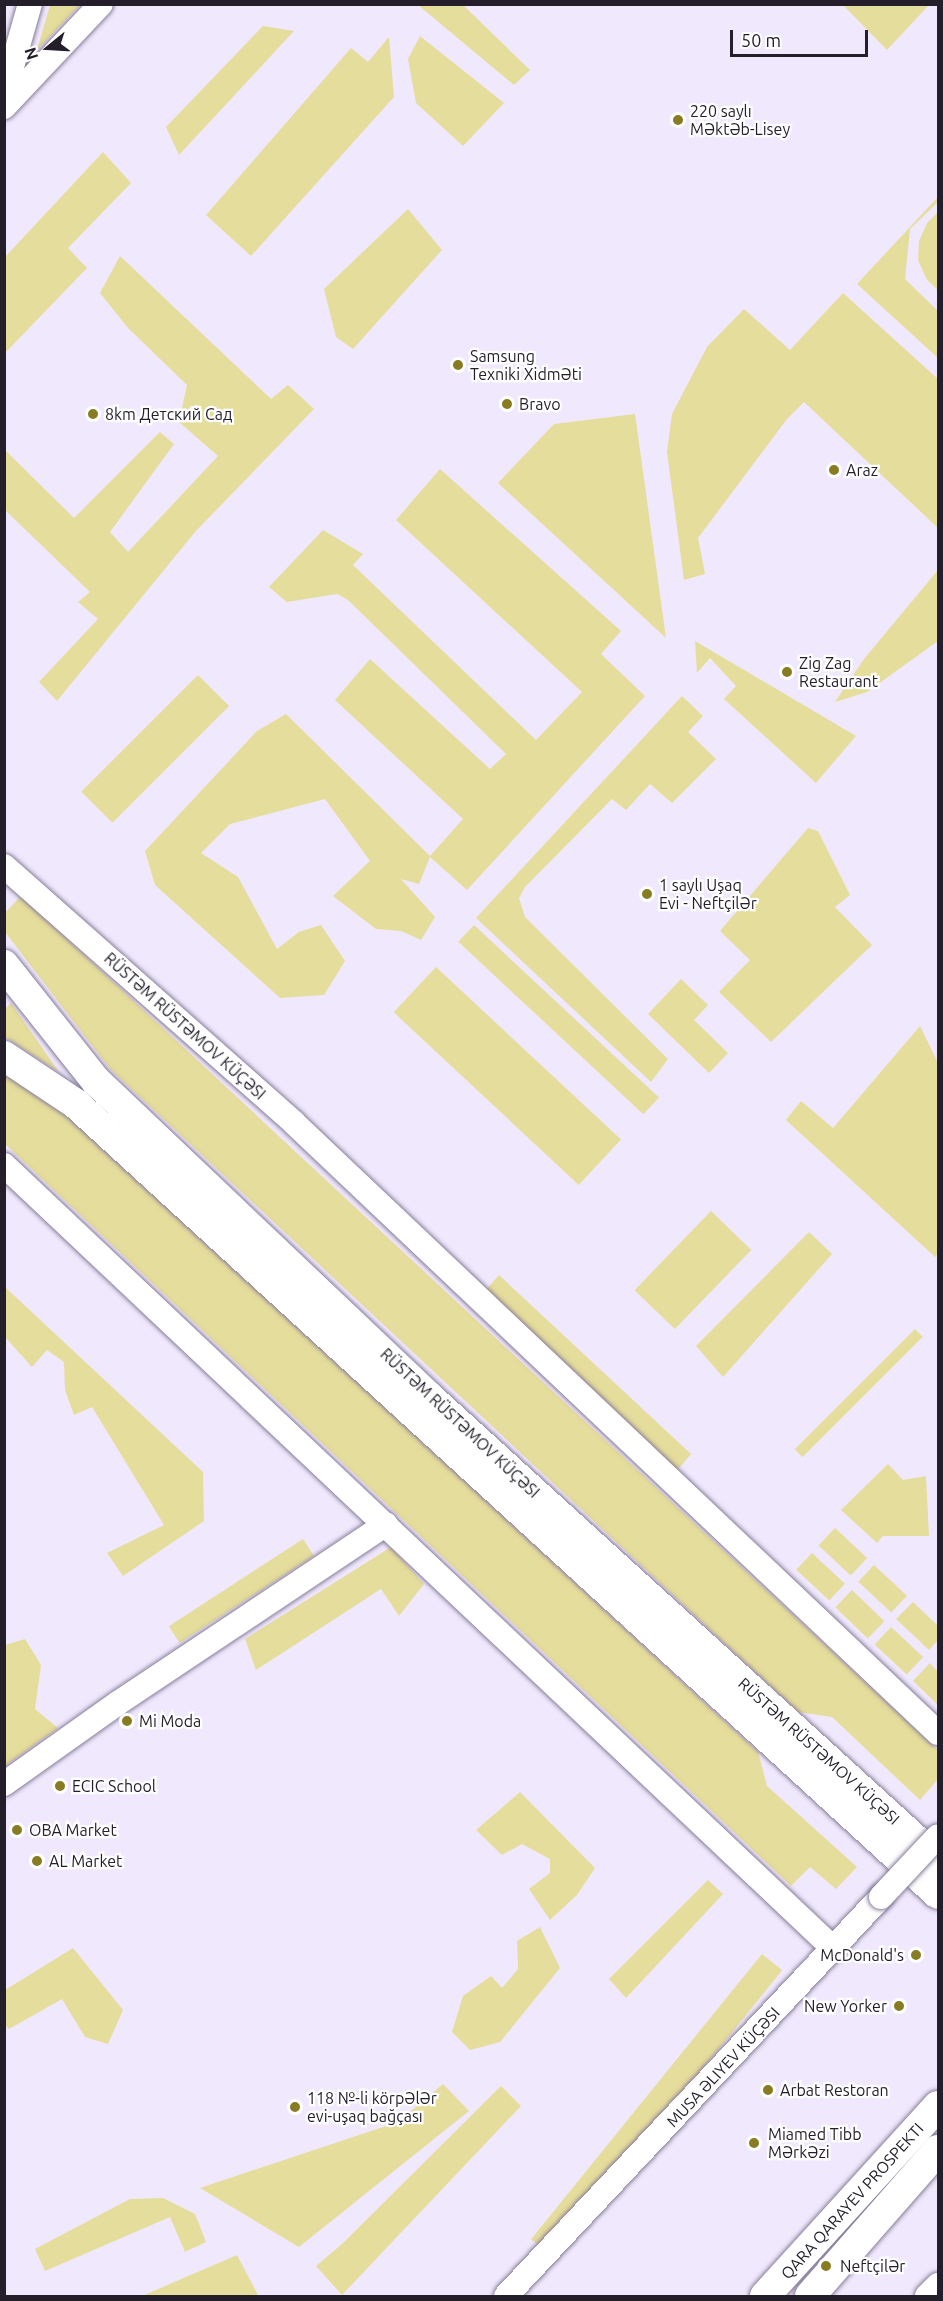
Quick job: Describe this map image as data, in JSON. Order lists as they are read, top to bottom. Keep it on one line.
{"streets":{"main road":["RÜSTƏM RÜSTƏMOV KÜÇƏSI","QARA QARAYEV PROSPEKTI"],"street":["MUSA ƏLIYEV KÜÇƏSI"]},"places":["220 saylı Məktəb-Lisey","Samsung Texniki Xidməti","Bravo","8km Детский Сад","Araz","Zig Zag Restaurant","1 saylı Uşaq Evi - Neftçilər","Mi Moda","ECIC School","OBA Market","AL Market","McDonald's","New Yorker","Arbat Restoran","118 №-li körpələr evi-uşaq bağçası","Miamed Tibb Mərkəzi","Neftçilər"],"scale_bar":"50 m","north":"left"}
